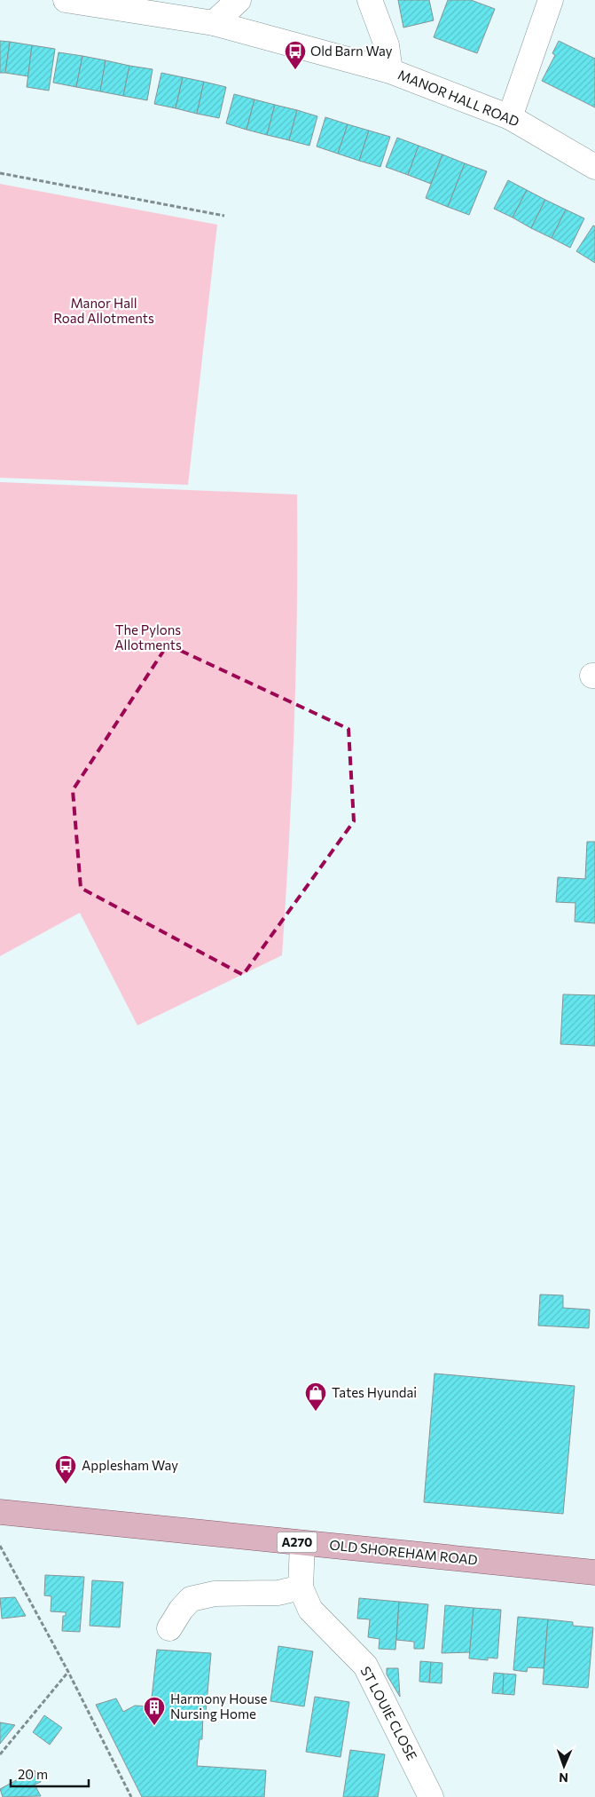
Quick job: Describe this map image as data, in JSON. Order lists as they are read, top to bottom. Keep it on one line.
{"streets":{"main road":["A270","OLD SHOREHAM ROAD"],"street":["MANOR HALL ROAD","ST LOUIE CLOSE"]},"crossings":[["OLD SHOREHAM ROAD","ST LOUIE CLOSE"]],"parks":["Manor Hall Road Allotments","The Pylons Allotments"],"places":{"bus stop":["Old Barn Way","Applesham Way"],"shop":["Tates Hyundai"],"building":["Harmony House Nursing Home"]},"scale_bar":"20 m","north":"bottom"}
